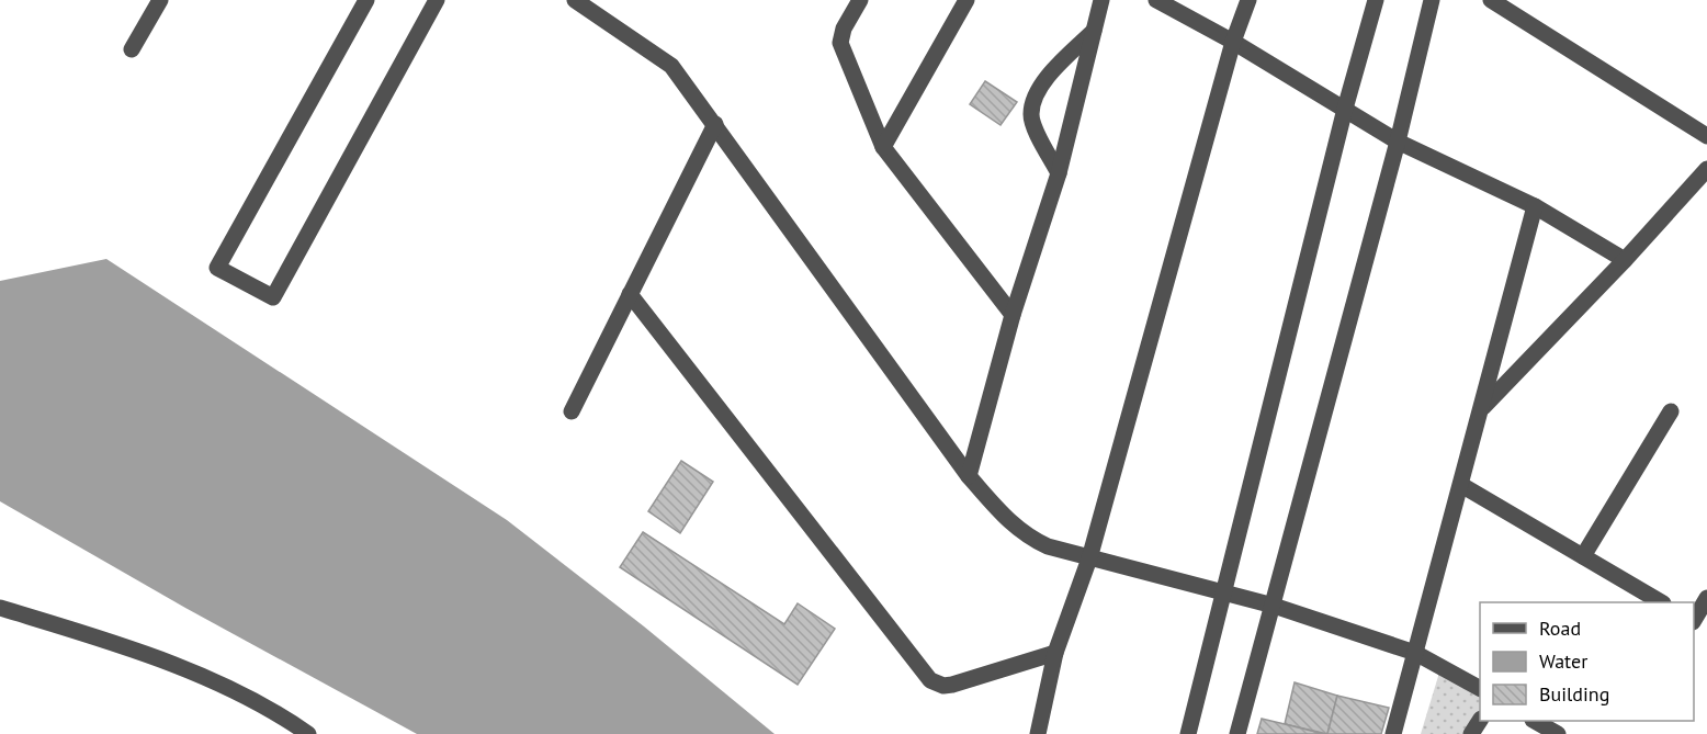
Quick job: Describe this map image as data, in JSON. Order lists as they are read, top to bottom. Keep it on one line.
{"legend":["Road","Water","Building"]}
